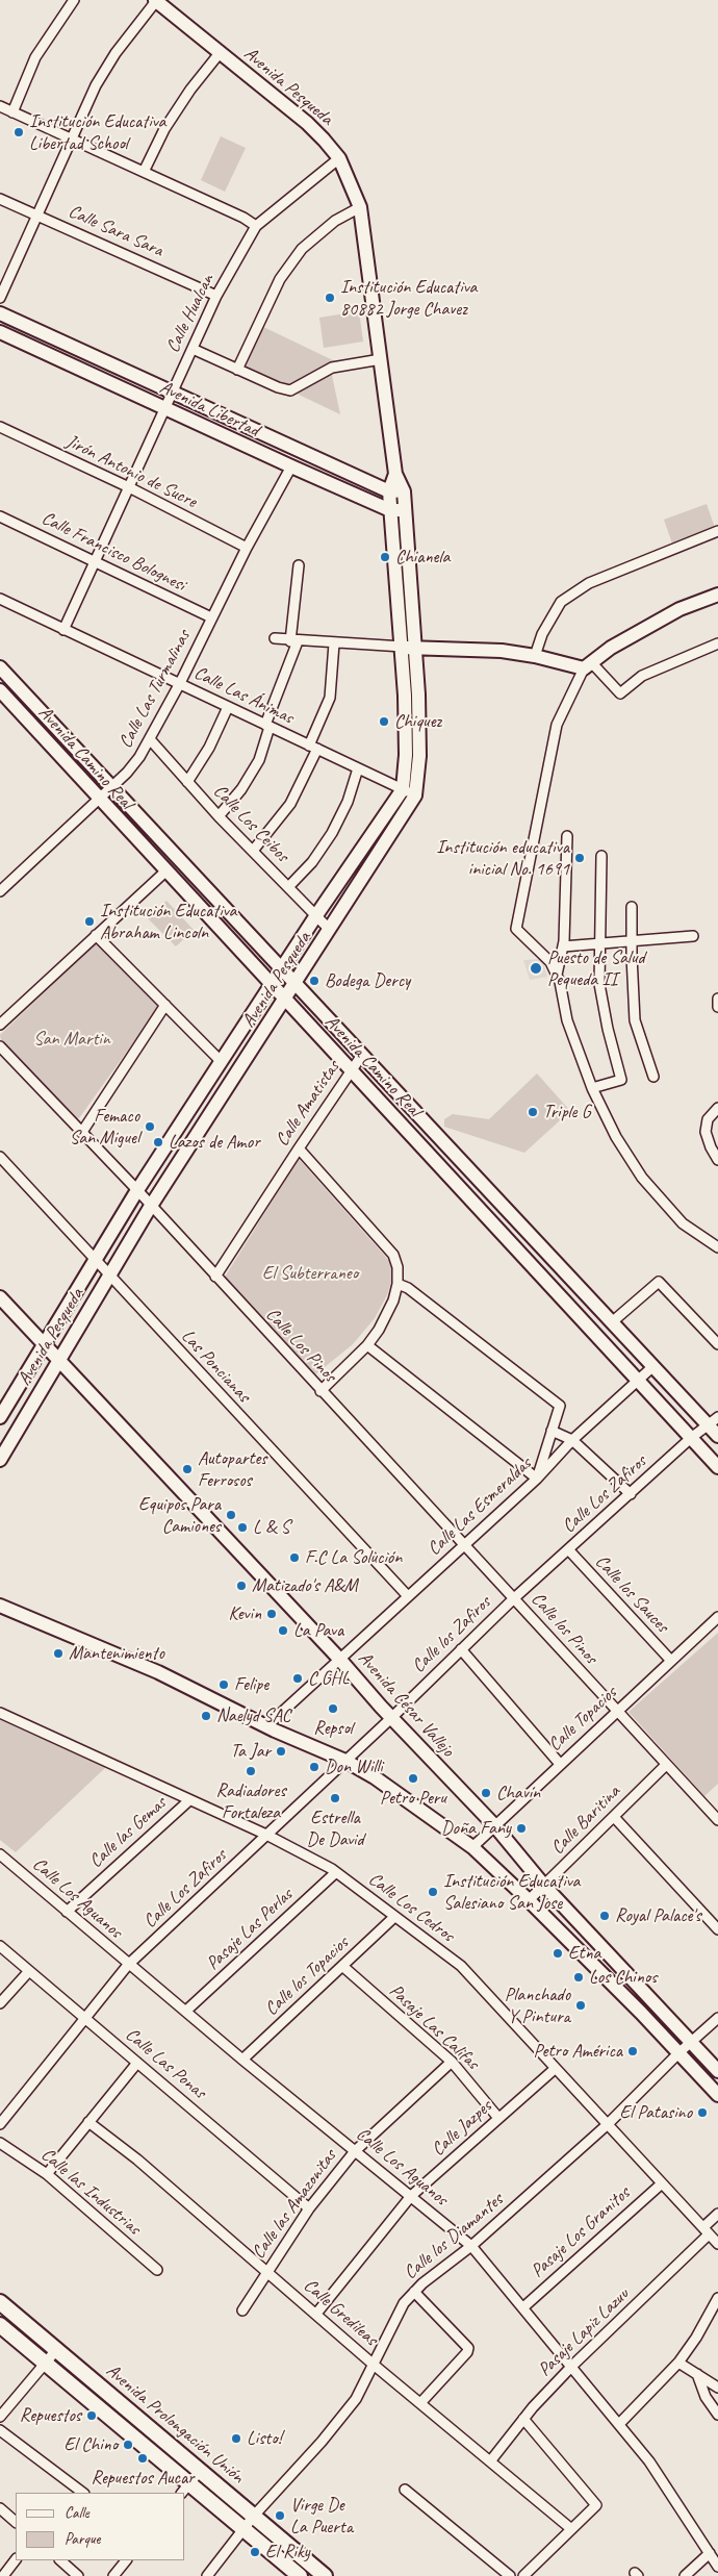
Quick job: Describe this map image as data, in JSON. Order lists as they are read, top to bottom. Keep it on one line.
{"streets":{"main road":["Avenida Pesqueda","Avenida Libertad","Avenida Camino Real","Avenida César Vallejo","Avenida Prolongación Unión"],"street":["Calle Sara Sara","Calle Hualcan","Jirón Antonio de Sucre","Calle Francisco Bolognesi","Calle Las Turmalinas","Calle Las Ánimas","Calle Los Ceibos","Calle Amatistas","Calle Los Pinos","Las Poncianas","Calle Los Zafiros","Calle Las Esmeraldas","Calle los Sauces","Calle los Pinos","Calle los Zafiros","Calle Topacios","Calle Baritina","Calle las Gemas","Calle Los Aguanos","Calle Los Cedros","Pasaje Las Perlas","Calle los Topacios","Pasaje Las Califas","Calle Las Ponas","Calle Jazpes","Calle las Industrias","Calle las Amazonitas","Pasaje Los Granitos","Calle los Diamantes","Calle Gredileas","Pasaje Lapiz Lazuu"]},"crossings":[["Avenida Pesqueda","Calle Hualcan"],["Avenida Pesqueda","Avenida Libertad"],["Avenida Pesqueda","Calle Las Ánimas"],["Avenida Pesqueda","Avenida Camino Real"],["Avenida Pesqueda","Calle Los Ceibos"],["Avenida Pesqueda","Calle Los Pinos"],["Avenida Pesqueda","Las Poncianas"],["Avenida Pesqueda","Avenida César Vallejo"],["Calle Sara Sara","Calle Hualcan"],["Calle Hualcan","Avenida Libertad"],["Calle Hualcan","Jirón Antonio de Sucre"],["Calle Hualcan","Calle Francisco Bolognesi"],["Calle Hualcan","Calle Las Ánimas"],["Avenida Libertad","Calle Las Turmalinas"],["Jirón Antonio de Sucre","Calle Las Turmalinas"],["Calle Francisco Bolognesi","Calle Las Turmalinas"],["Calle Las Turmalinas","Calle Las Ánimas"],["Calle Las Turmalinas","Avenida Camino Real"],["Calle Las Turmalinas","Calle Los Ceibos"],["Avenida Camino Real","Calle Amatistas"],["Avenida Camino Real","Calle Los Zafiros"],["Avenida Camino Real","Calle Las Esmeraldas"],["Calle Amatistas","Calle Los Pinos"],["Calle Los Pinos","Calle Los Zafiros"],["Calle Los Pinos","Calle Las Esmeraldas"],["Calle Los Pinos","Calle los Pinos"],["Calle Los Pinos","Calle los Zafiros"],["Las Poncianas","Calle Las Esmeraldas"],["Calle Los Zafiros","Calle los Sauces"],["Calle Los Zafiros","Calle los Pinos"],["Calle Los Zafiros","Calle los Zafiros"],["Calle Los Zafiros","Calle Los Aguanos"],["Calle Los Zafiros","Calle Los Cedros"],["Calle Los Zafiros","Calle Las Ponas"],["Calle los Sauces","Calle Topacios"],["Calle los Pinos","Calle los Zafiros"],["Calle los Pinos","Calle Topacios"],["Calle los Pinos","Calle Baritina"],["Calle los Zafiros","Avenida César Vallejo"],["Avenida César Vallejo","Calle Topacios"],["Avenida César Vallejo","Calle Baritina"],["Avenida César Vallejo","Calle los Diamantes"],["Calle las Gemas","Calle Los Aguanos"],["Calle las Gemas","Calle Los Cedros"],["Calle Los Aguanos","Pasaje Las Perlas"],["Calle Los Aguanos","Calle los Topacios"],["Calle Los Aguanos","Calle Jazpes"],["Calle Los Aguanos","Calle las Amazonitas"],["Calle Los Aguanos","Pasaje Los Granitos"],["Calle Los Aguanos","Calle los Diamantes"],["Calle Los Aguanos","Pasaje Lapiz Lazuu"],["Calle Los Cedros","Pasaje Las Perlas"],["Calle Los Cedros","Calle los Topacios"],["Calle Los Cedros","Calle Jazpes"],["Calle Los Cedros","Pasaje Los Granitos"],["Calle Los Cedros","Calle los Diamantes"],["Calle Los Cedros","Pasaje Lapiz Lazuu"],["Calle los Topacios","Pasaje Las Califas"],["Pasaje Las Califas","Calle Jazpes"],["Pasaje Las Califas","Calle las Amazonitas"],["Calle Las Ponas","Calle las Amazonitas"],["Calle Jazpes","Calle Gredileas"],["Calle las Amazonitas","Calle Gredileas"],["Calle los Diamantes","Calle Gredileas"],["Calle los Diamantes","Avenida Prolongación Unión"],["Calle Gredileas","Pasaje Lapiz Lazuu"]],"parks":["San Martin","El Subterraneo"],"places":["Institución Educativa Libertad School","Institución Educativa 80882 Jorge Chavez","Chianela","Chiquez","Institución educativa inicial No. 1691","Institución Educativa Abraham Lincoln","Puesto de Salud Pequeda II","Bodega Dercy","Triple G","Femaco San Miguel","Lazos de Amor","Autopartes Ferrosos","Equipos Para Camiones","L & S","F.C La Solución","Matizado's A&M","Kevin","La Pava","Mantenimiento","C GHL","Felipe","Repsol","Naelyd SAC","Ta Jar","Don Willi","Radiadores Fortaleza","Petro Peru","Chavín","Estrella De David","Doña Fany","Institución Educativa Salesiano San Jose","Royal Palace's","Etna","Los Chinos","Planchado Y Pintura","Petro América","El Patasino","Repuestos","Listo!","El Chino","Repuestos Aucar","Virge De La Puerta","El Riky"],"legend":["Calle","Parque"]}
